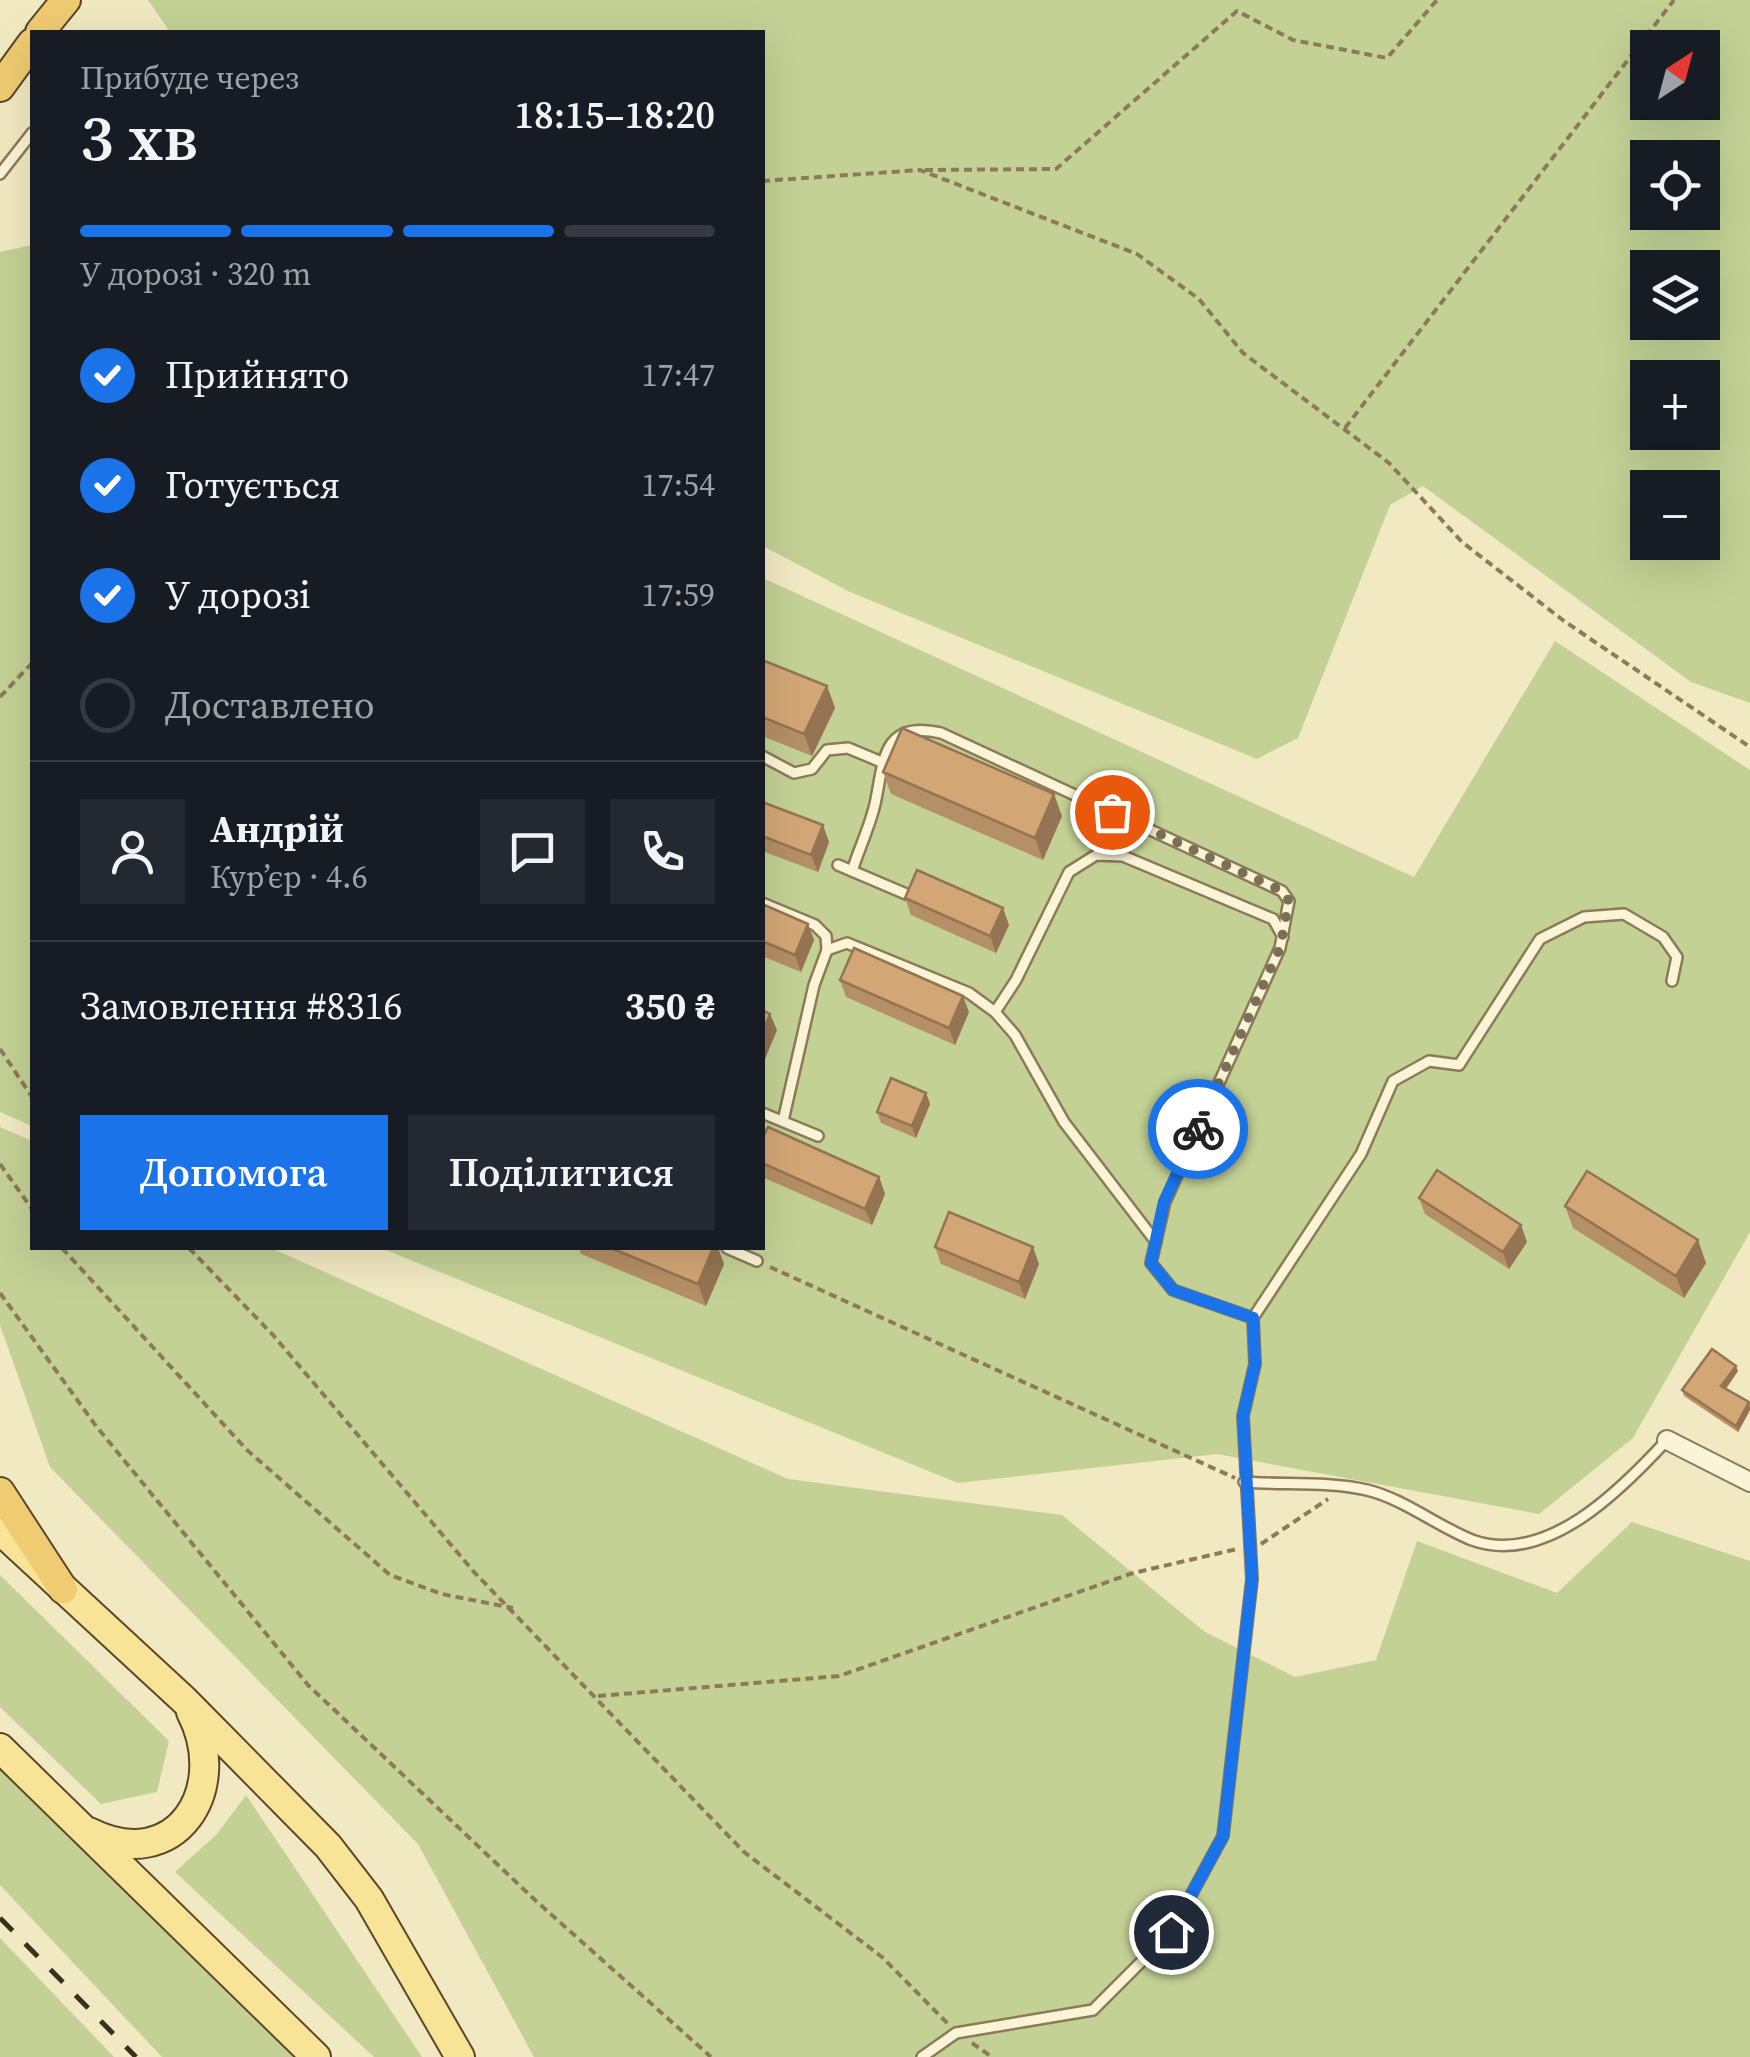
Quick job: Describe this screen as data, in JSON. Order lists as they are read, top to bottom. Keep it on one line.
{"north":"top right","page":{"map_buttons":["+","−"],"heading":["3 хв","Прибуде через","18:15–18:20"],"panel":["Андрій","Кур’єр · 4.6","Замовлення #8316","350 ₴"],"bar":"У дорозі · 320 m","list":[["Прийнято","17:47"],["Готується","17:54"],["У дорозі","17:59"],"Доставлено"],"buttons":["Допомога","Поділитися"]}}
